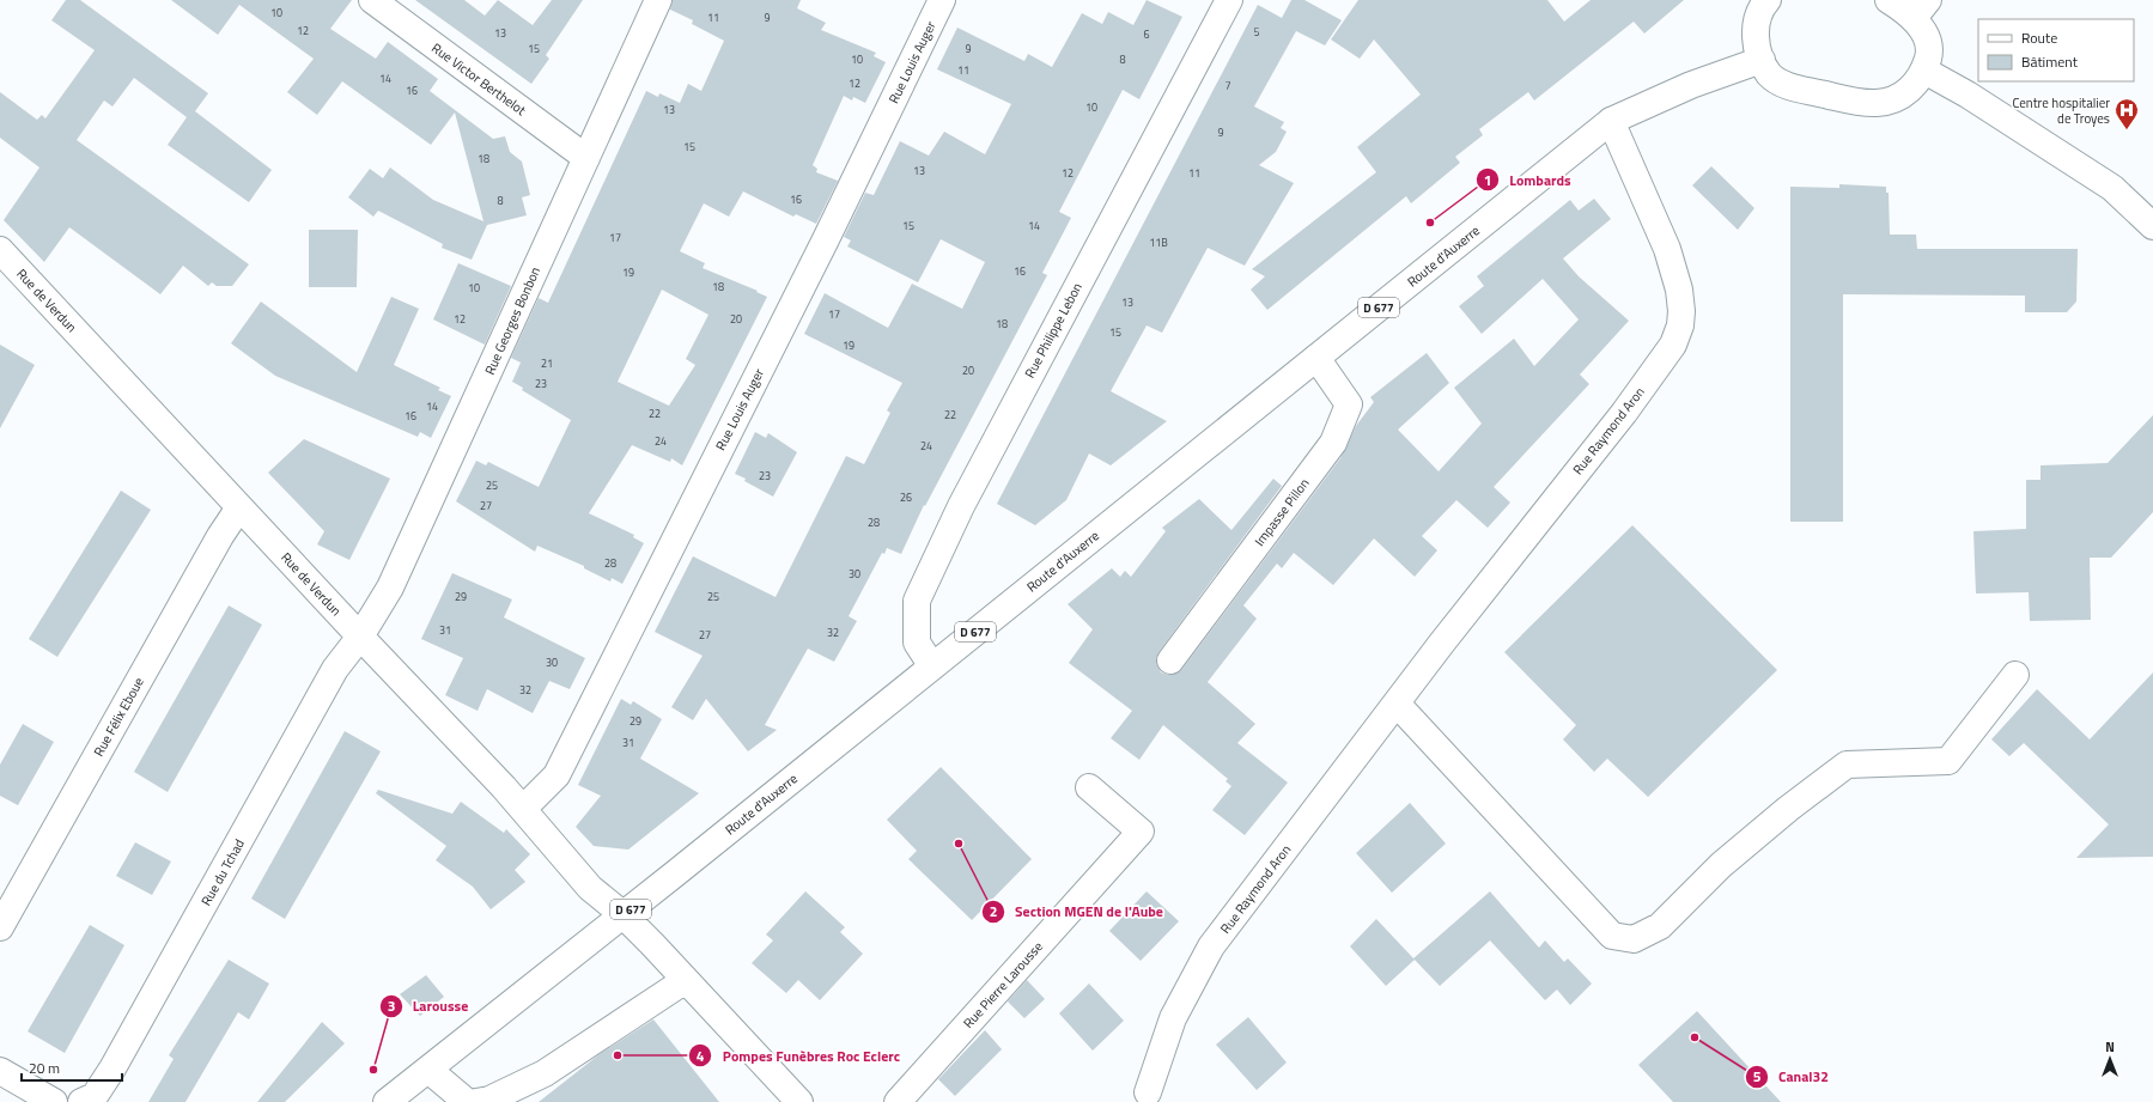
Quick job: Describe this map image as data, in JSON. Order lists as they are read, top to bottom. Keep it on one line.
{"streets":{"street":["Rue Louis Auger","Rue Victor Berthelot","Route d'Auxerre","Rue de Verdun","D 677","Rue Georges Bonbon","Rue Philippe Lebon","Rue Raymond Aron","Impasse Pillon","Rue Félix Eboue","Rue du Tchad","Rue Pierre Larousse"]},"crossings":[["Rue Louis Auger","Rue de Verdun"],["Rue Victor Berthelot","Rue Georges Bonbon"],["Route d'Auxerre","Rue de Verdun"],["Route d'Auxerre","Rue Philippe Lebon"],["Route d'Auxerre","Rue Raymond Aron"],["Route d'Auxerre","Impasse Pillon"],["Rue de Verdun","Rue Georges Bonbon"],["Rue de Verdun","Rue Félix Eboue"],["Rue de Verdun","Rue du Tchad"],["Rue Georges Bonbon","Rue du Tchad"]],"places":{"hospital":["Centre hospitalier de Troyes"],"other":["Lombards","Section MGEN de l'Aube","Canal32","Pompes Funèbres Roc Eclerc","Larousse"]},"house_numbers":["10","11","9","12","5","13","6","15","9","10","8","11","14","12","7","16","10","13","9","15","18","13","12","11","16","8","15","14","17","11B","16","19","18","10","13","17","12","20","18","15","19","21","20","23","14","22","22","16","24","24","23","25","26","27","28","28","30","29","25","31","32","27","30","32","29","31"],"legend":["Route","Bâtiment"],"scale_bar":"20 m","north":"top"}
